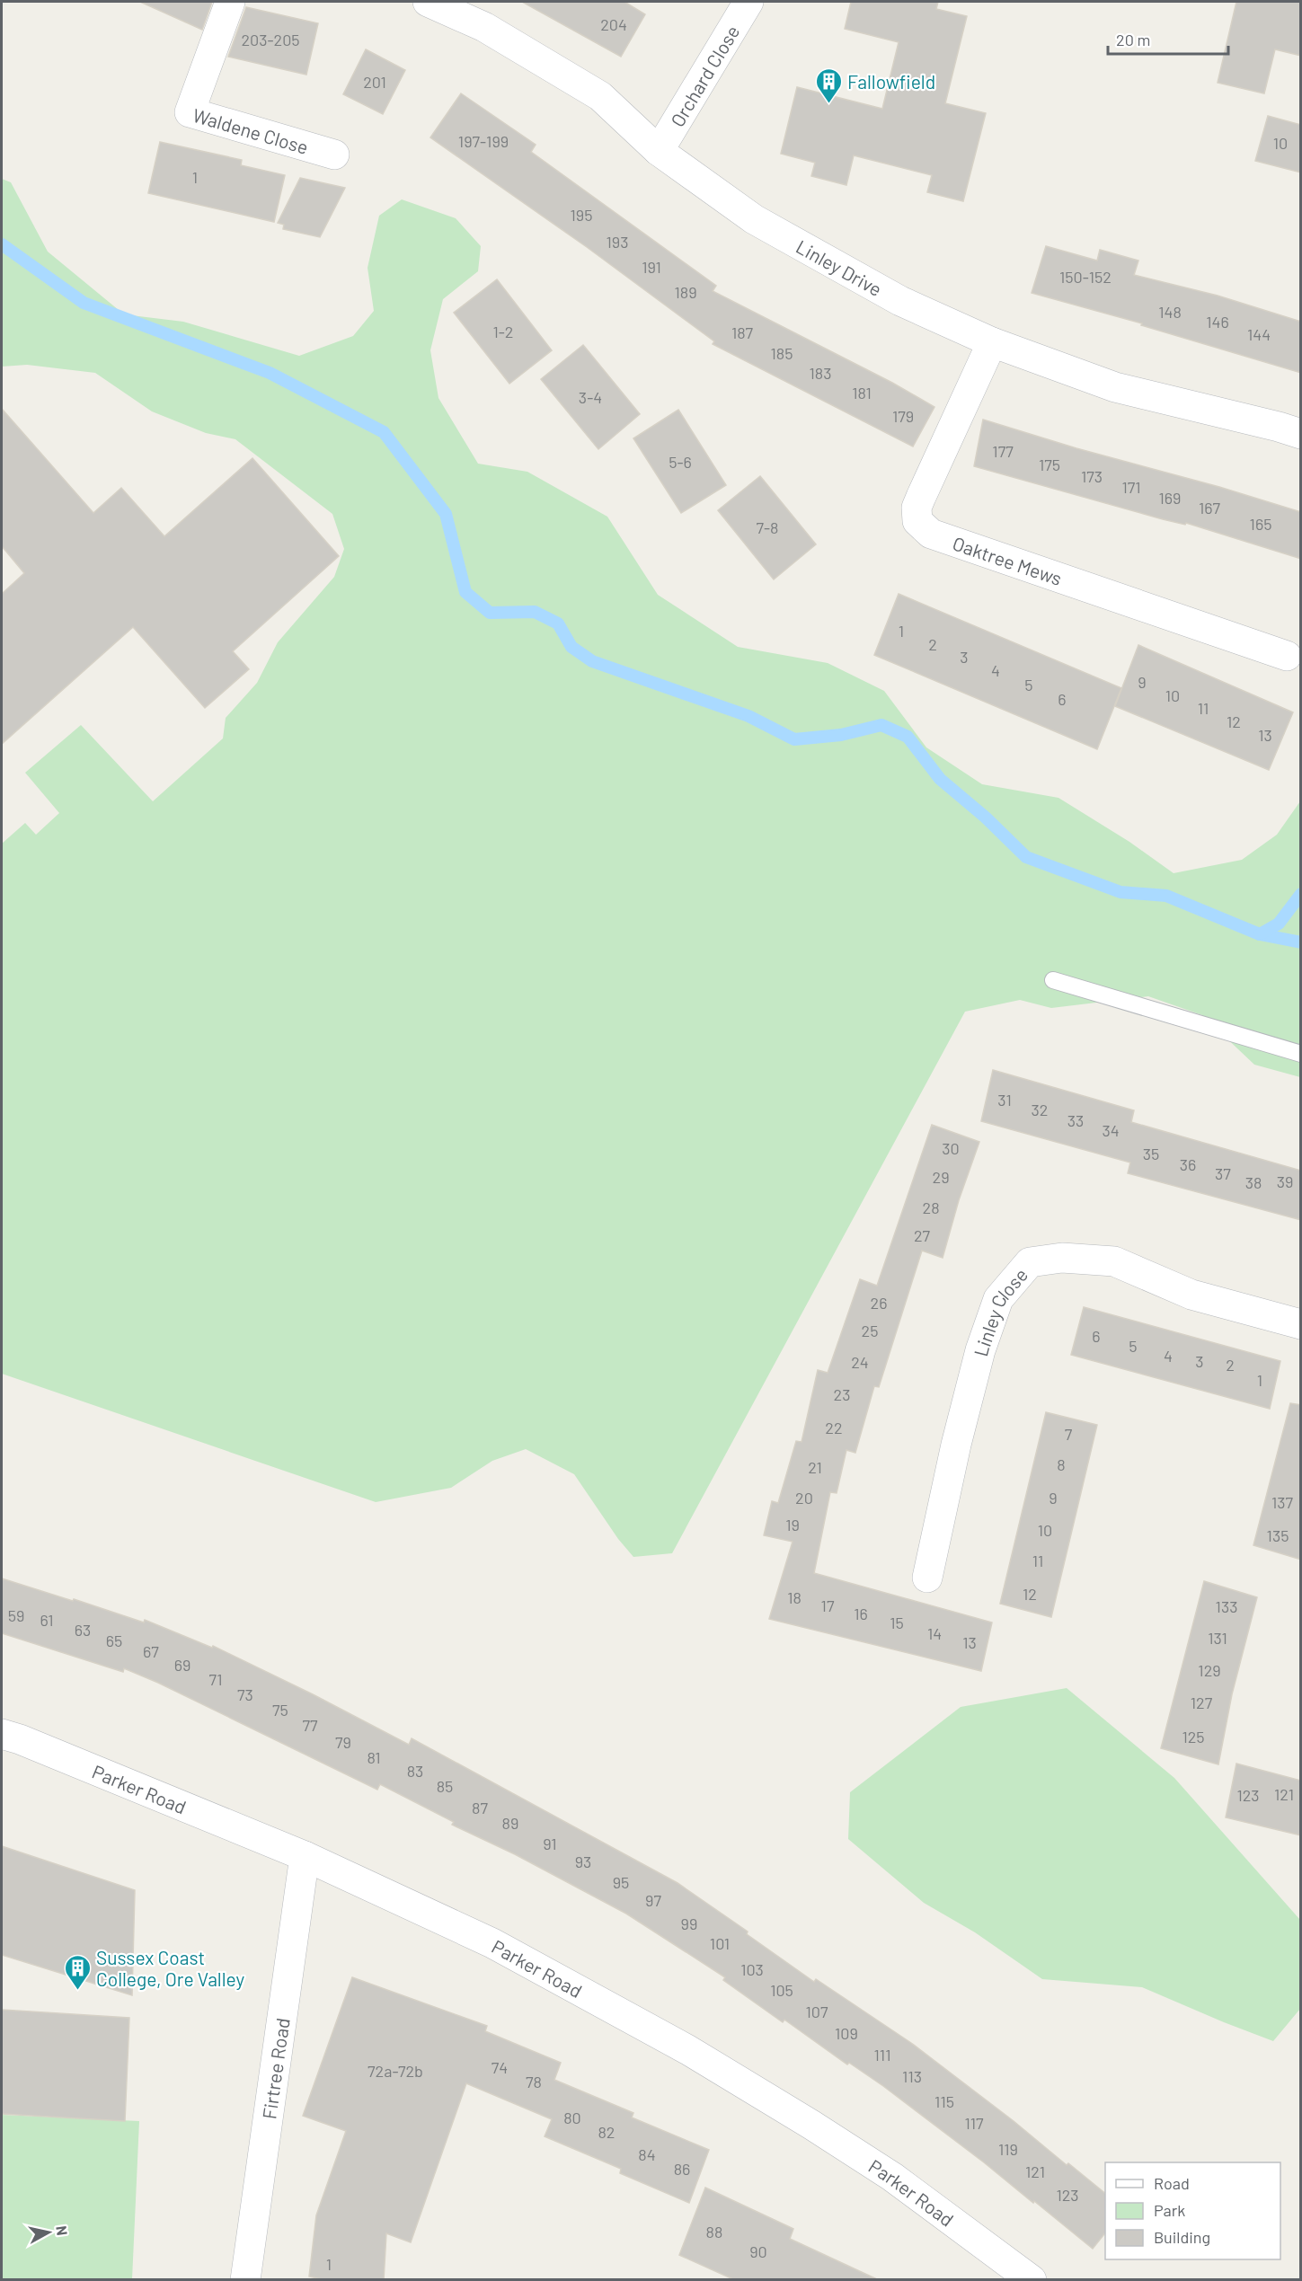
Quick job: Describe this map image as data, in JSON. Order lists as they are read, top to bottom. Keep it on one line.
{"streets":{"street":["Orchard Close","Waldene Close","Linley Drive","Oaktree Mews","Linley Close","Parker Road","Firtree Road"]},"crossings":[["Orchard Close","Linley Drive"],["Linley Drive","Oaktree Mews"],["Parker Road","Firtree Road"]],"places":{"building":["Fallowfield","Sussex Coast College, Ore Valley"]},"house_numbers":["204","203-205","201","197-199","10","1","195","193","191","150-152","189","148","146","1-2","187","144","185","183","181","3-4","179","177","5-6","175","173","171","169","167","165","7-8","1","2","3","4","9","5","10","6","11","12","13","31","32","33","34","30","35","36","37","29","39","38","28","27","26","25","6","5","4","3","24","2","1","23","22","7","8","21","20","9","137","19","10","135","11","12","18","17","133","16","59","61","15","63","14","131","65","13","67","69","129","71","73","127","75","77","125","79","81","83","85","121","123","87","89","91","93","95","97","99","101","103","105","107","109","111","74","72a-72b","113","78","115","80","117","82","119","84","86","121","123","88","90","1"],"legend":["Road","Park","Building"],"scale_bar":"20 m","north":"right"}
